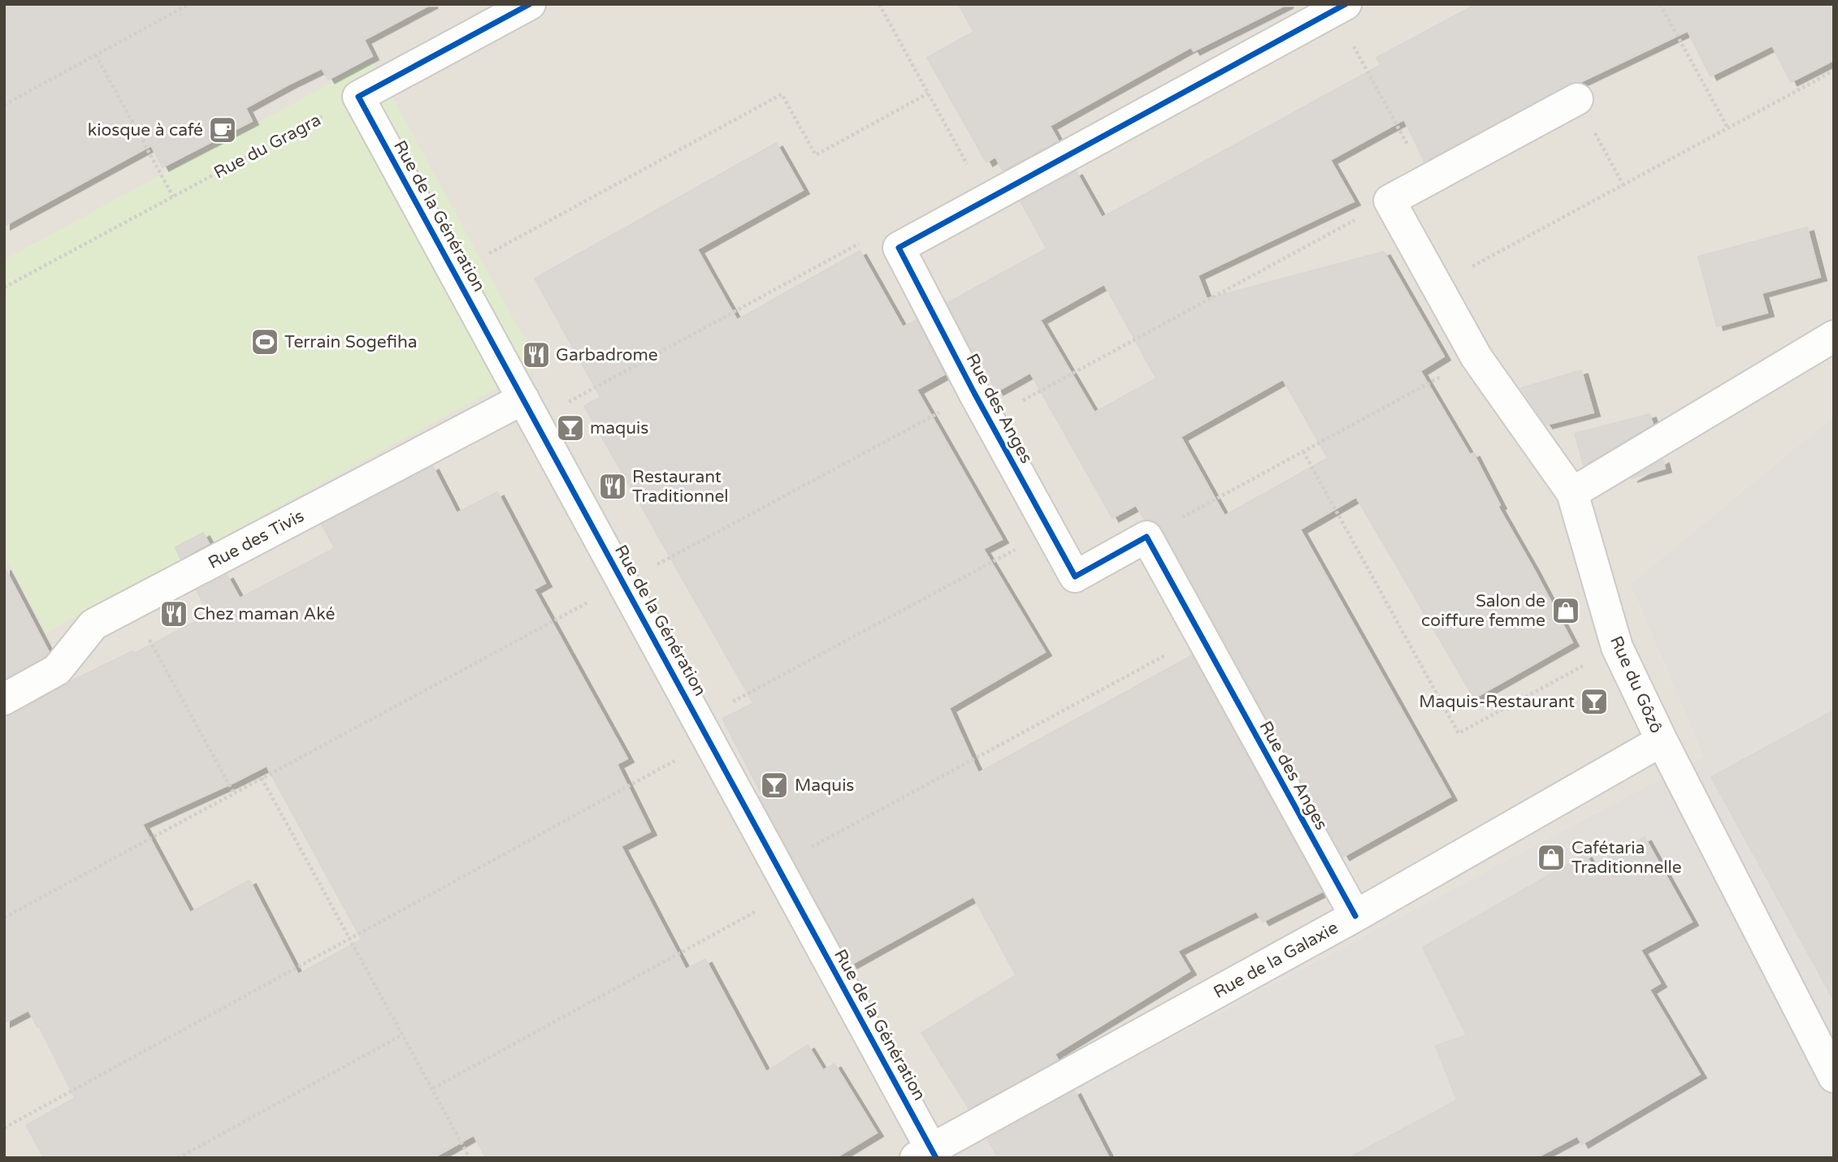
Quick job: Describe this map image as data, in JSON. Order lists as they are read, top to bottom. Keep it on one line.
{"streets":{"street":["Rue de la Génération","Rue des Anges","Rue des Tivis","Rue du Gôzô","Rue de la Galaxie"],"path":["Rue du Gragra"]},"crossings":[["Rue du Gragra","Rue de la Génération"],["Rue de la Génération","Rue des Tivis"],["Rue de la Génération","Rue de la Galaxie"],["Rue des Anges","Rue de la Galaxie"],["Rue du Gôzô","Rue de la Galaxie"]],"places":{"cafe":["kiosque à café"],"sports":["Terrain Sogefiha"],"restaurant":["Garbadrome","Restaurant Traditionnel","Chez maman Aké"],"bar":["maquis","Maquis-Restaurant","Maquis"],"shop":["Salon de coiffure femme","Cafétaria Traditionnelle"]}}
